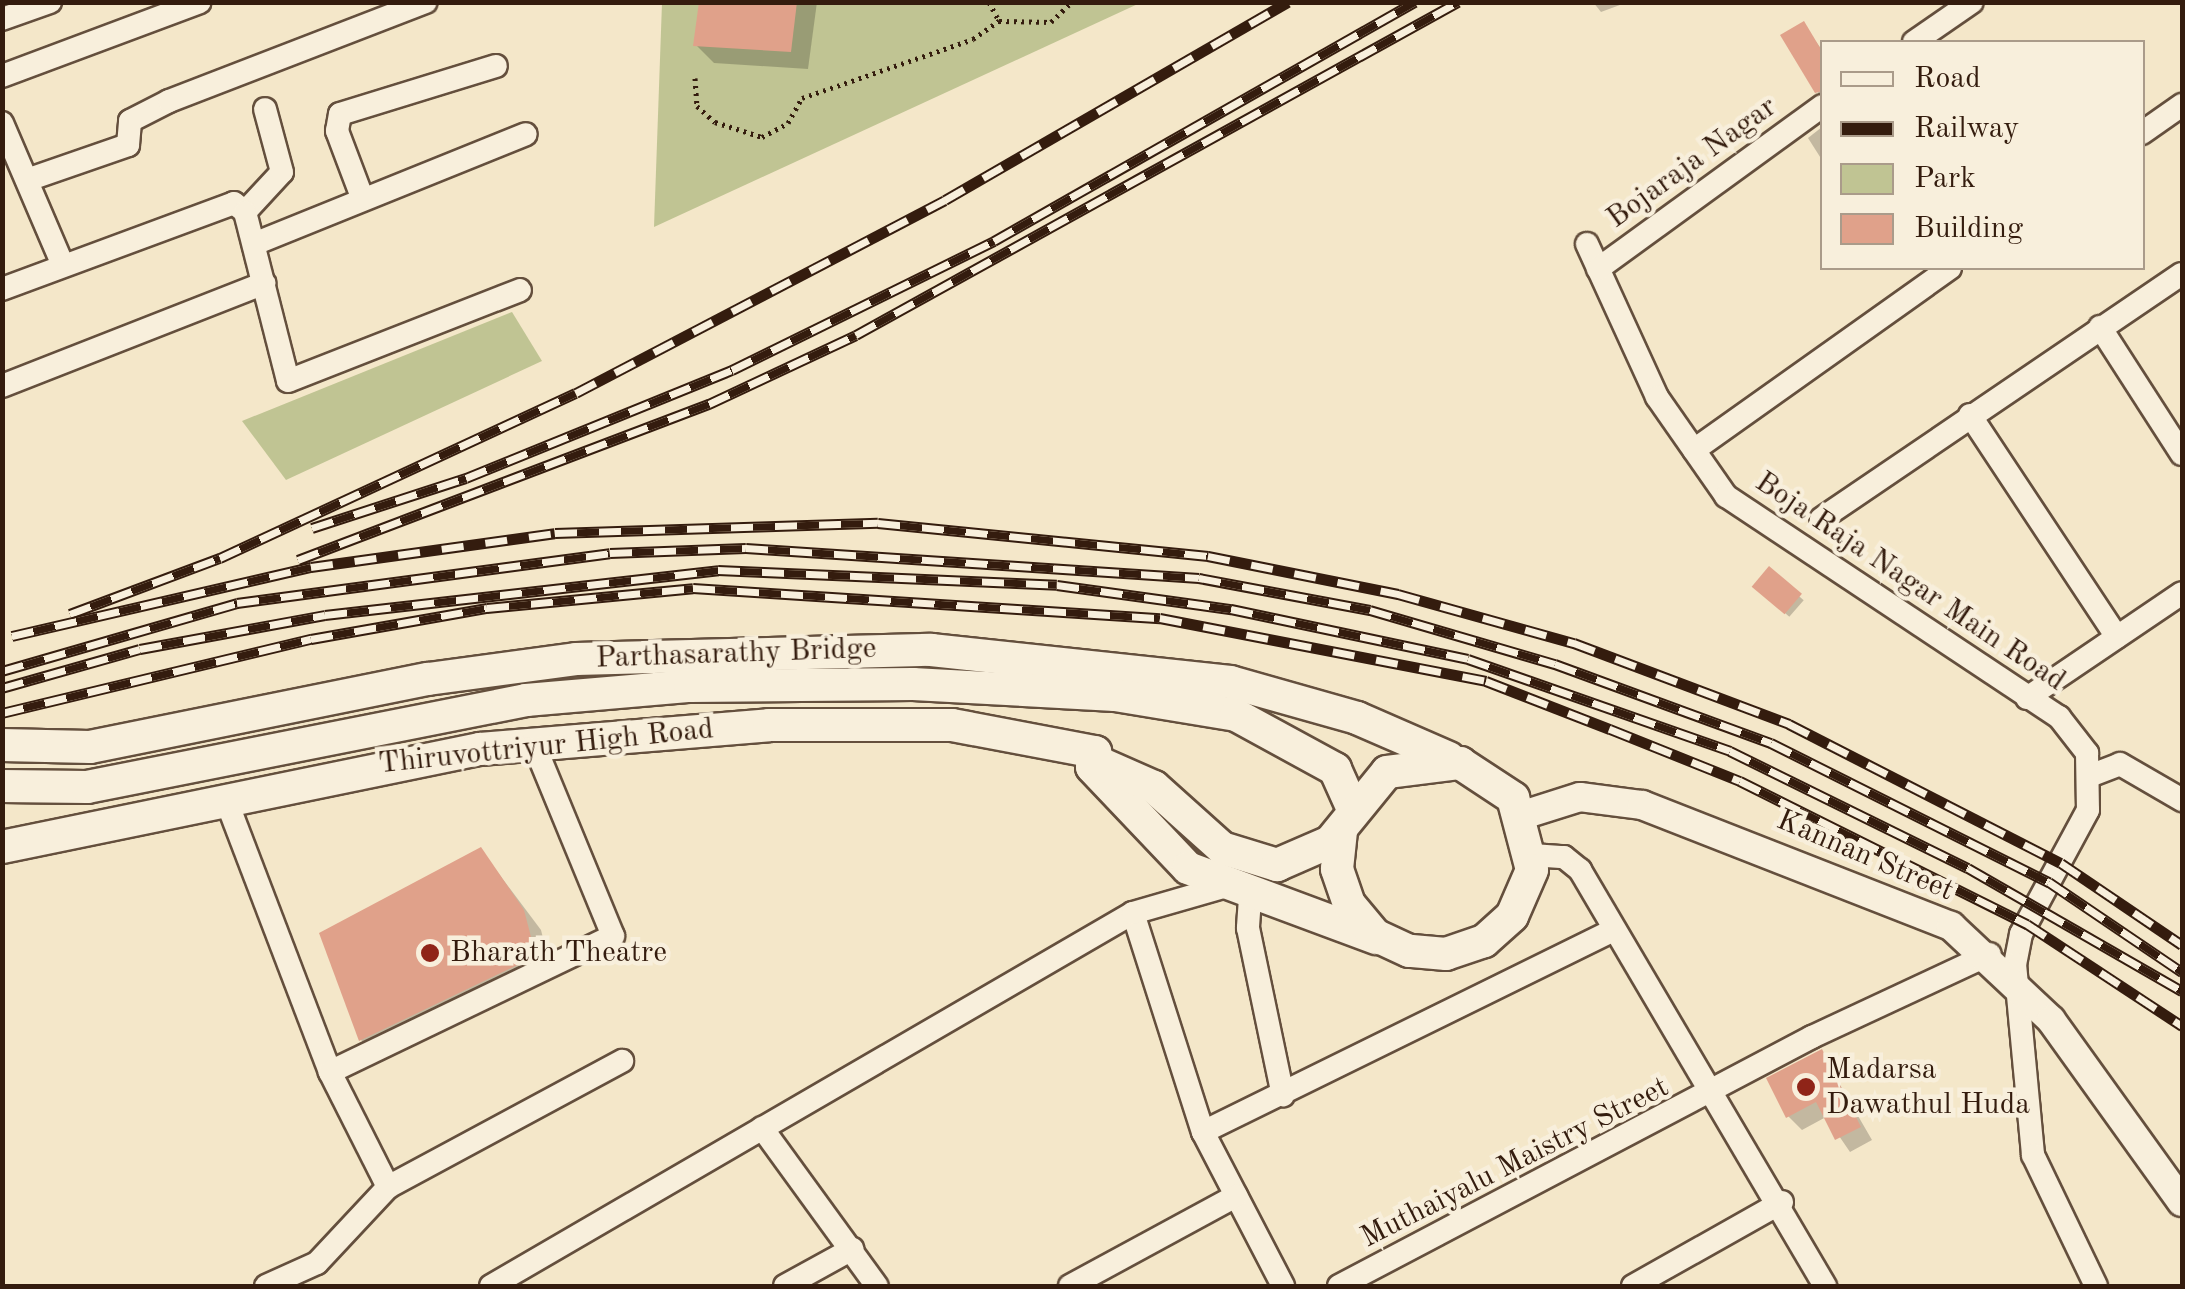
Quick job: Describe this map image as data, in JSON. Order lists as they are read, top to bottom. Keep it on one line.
{"streets":{"main road":["Parthasarathy Bridge","Thiruvottriyur High Road"],"street":["Bojaraja Nagar","Boja Raja Nagar Main Road","Kannan Street","Muthaiyalu Maistry Street"]},"crossings":[["Bojaraja Nagar","Boja Raja Nagar Main Road"],["Parthasarathy Bridge","Thiruvottriyur High Road"],["Parthasarathy Bridge","Kannan Street"],["Thiruvottriyur High Road","Kannan Street"],["Kannan Street","Muthaiyalu Maistry Street"]],"places":["Bharath Theatre","Madarsa Dawathul Huda"],"legend":["Road","Railway","Park","Building"]}
